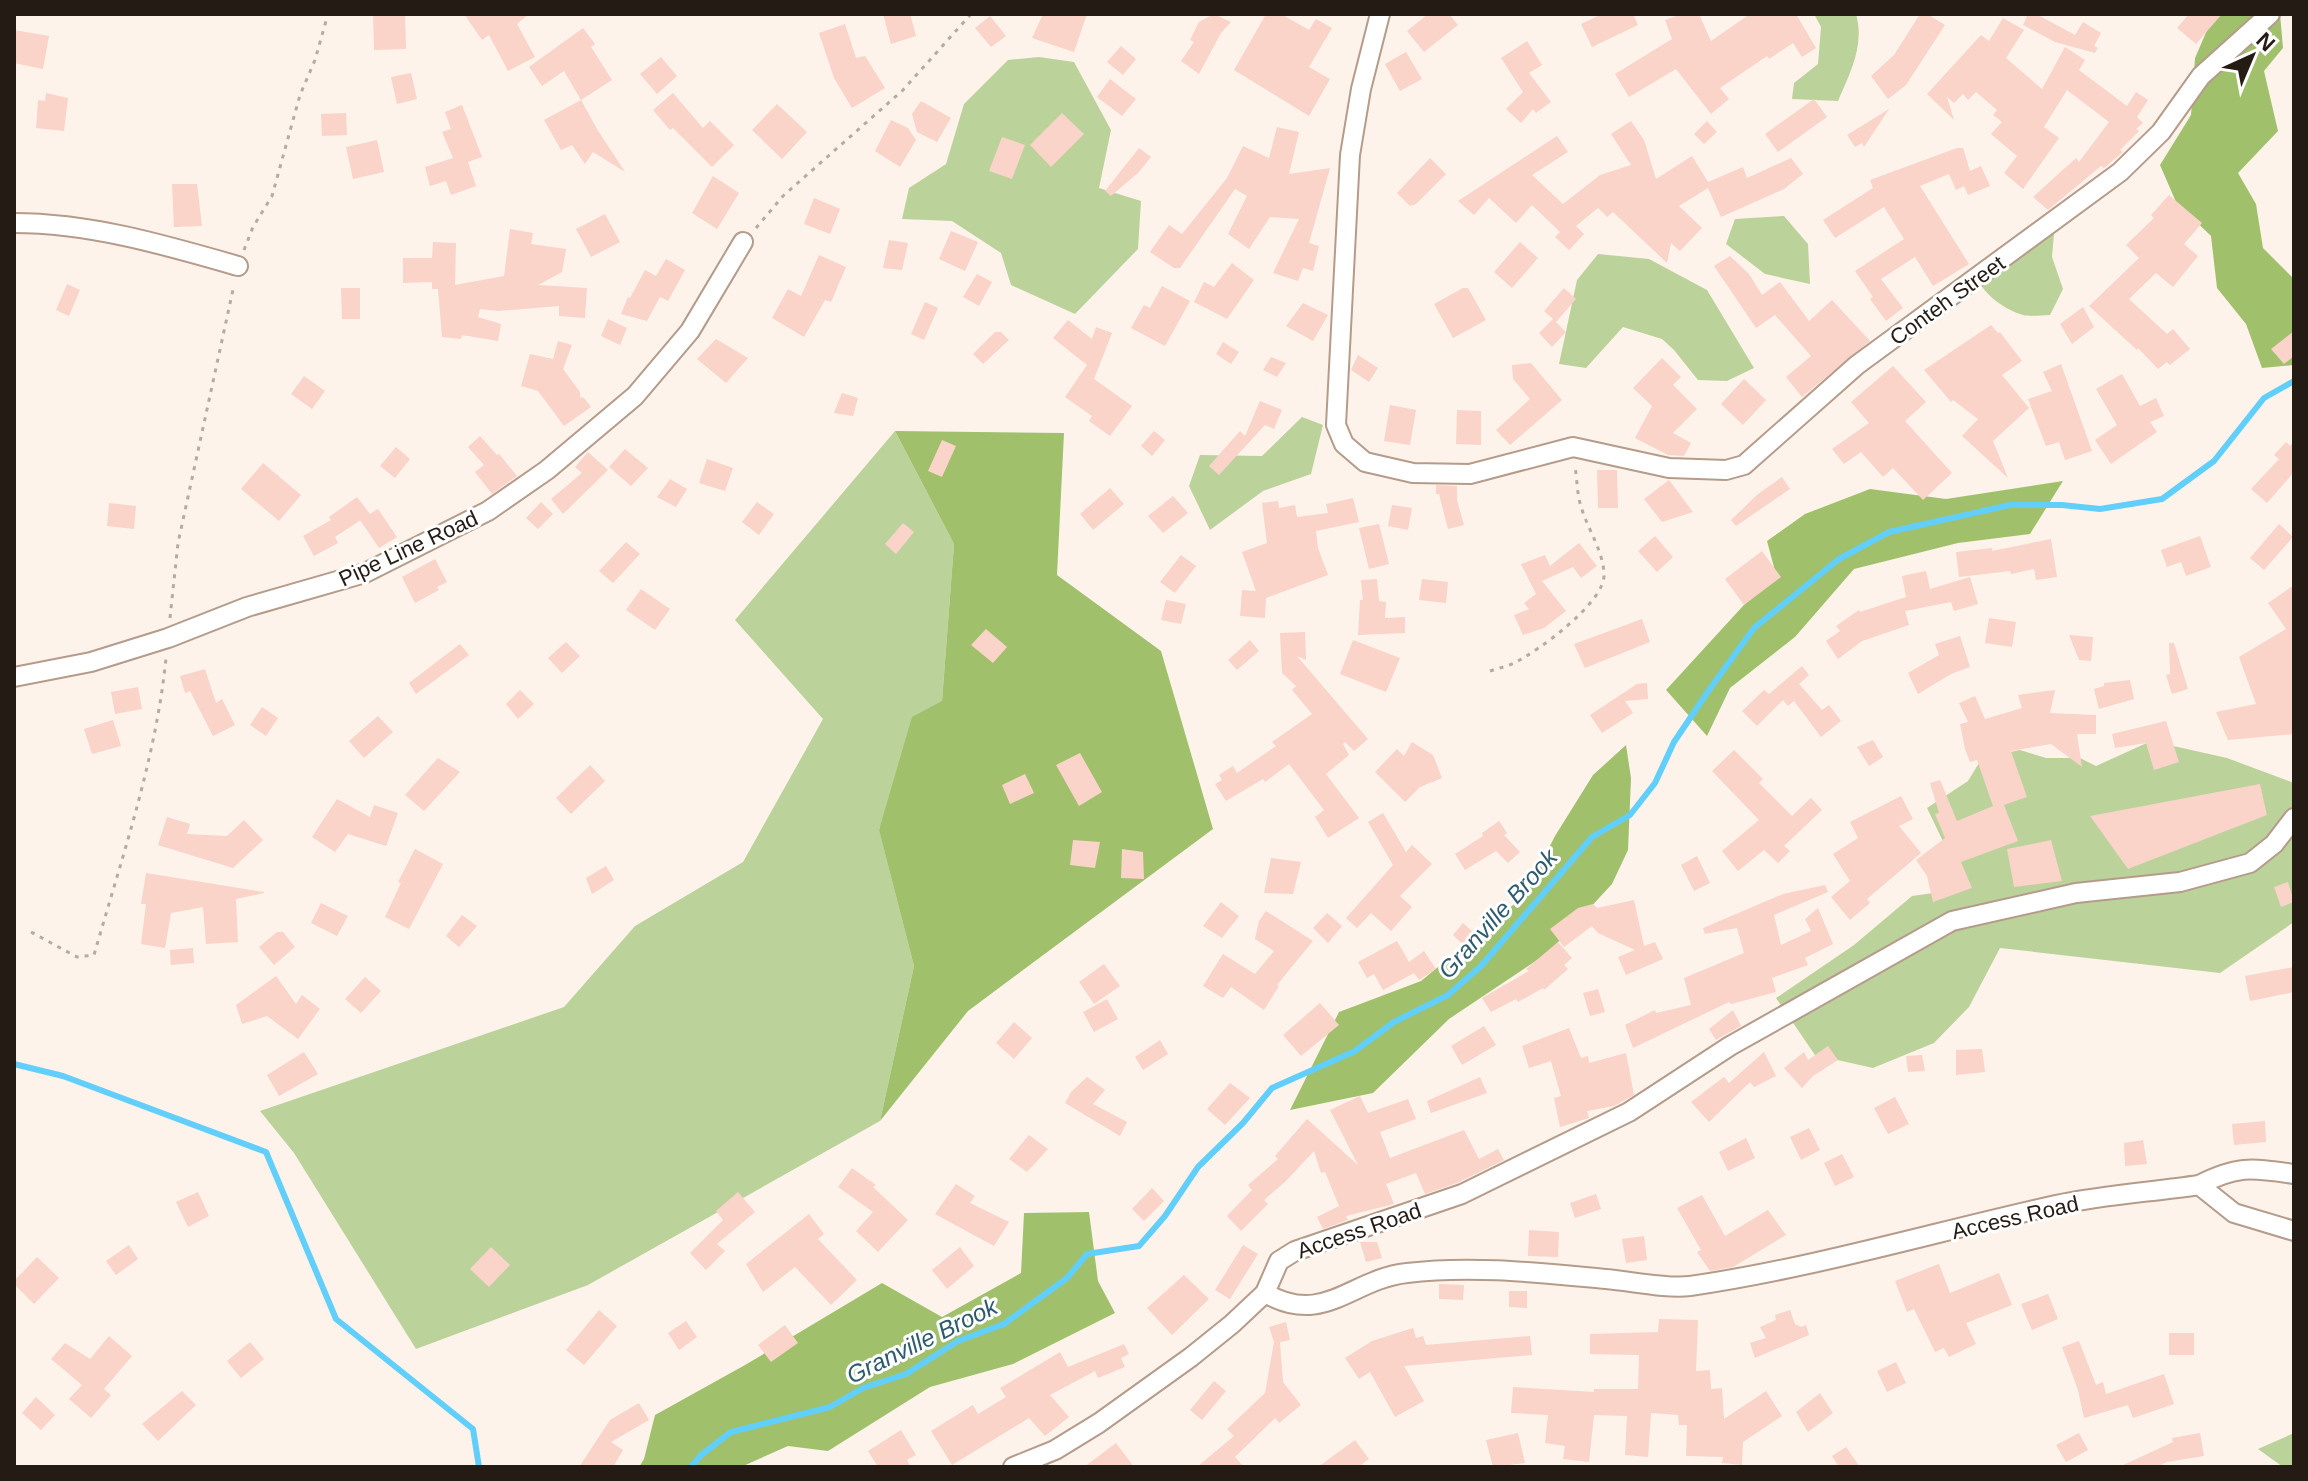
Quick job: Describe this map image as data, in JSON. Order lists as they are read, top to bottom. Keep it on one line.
{"streets":{"street":["Conteh Street","Pipe Line Road","Access Road"]},"water":["Granville Brook"],"north":"top right"}
